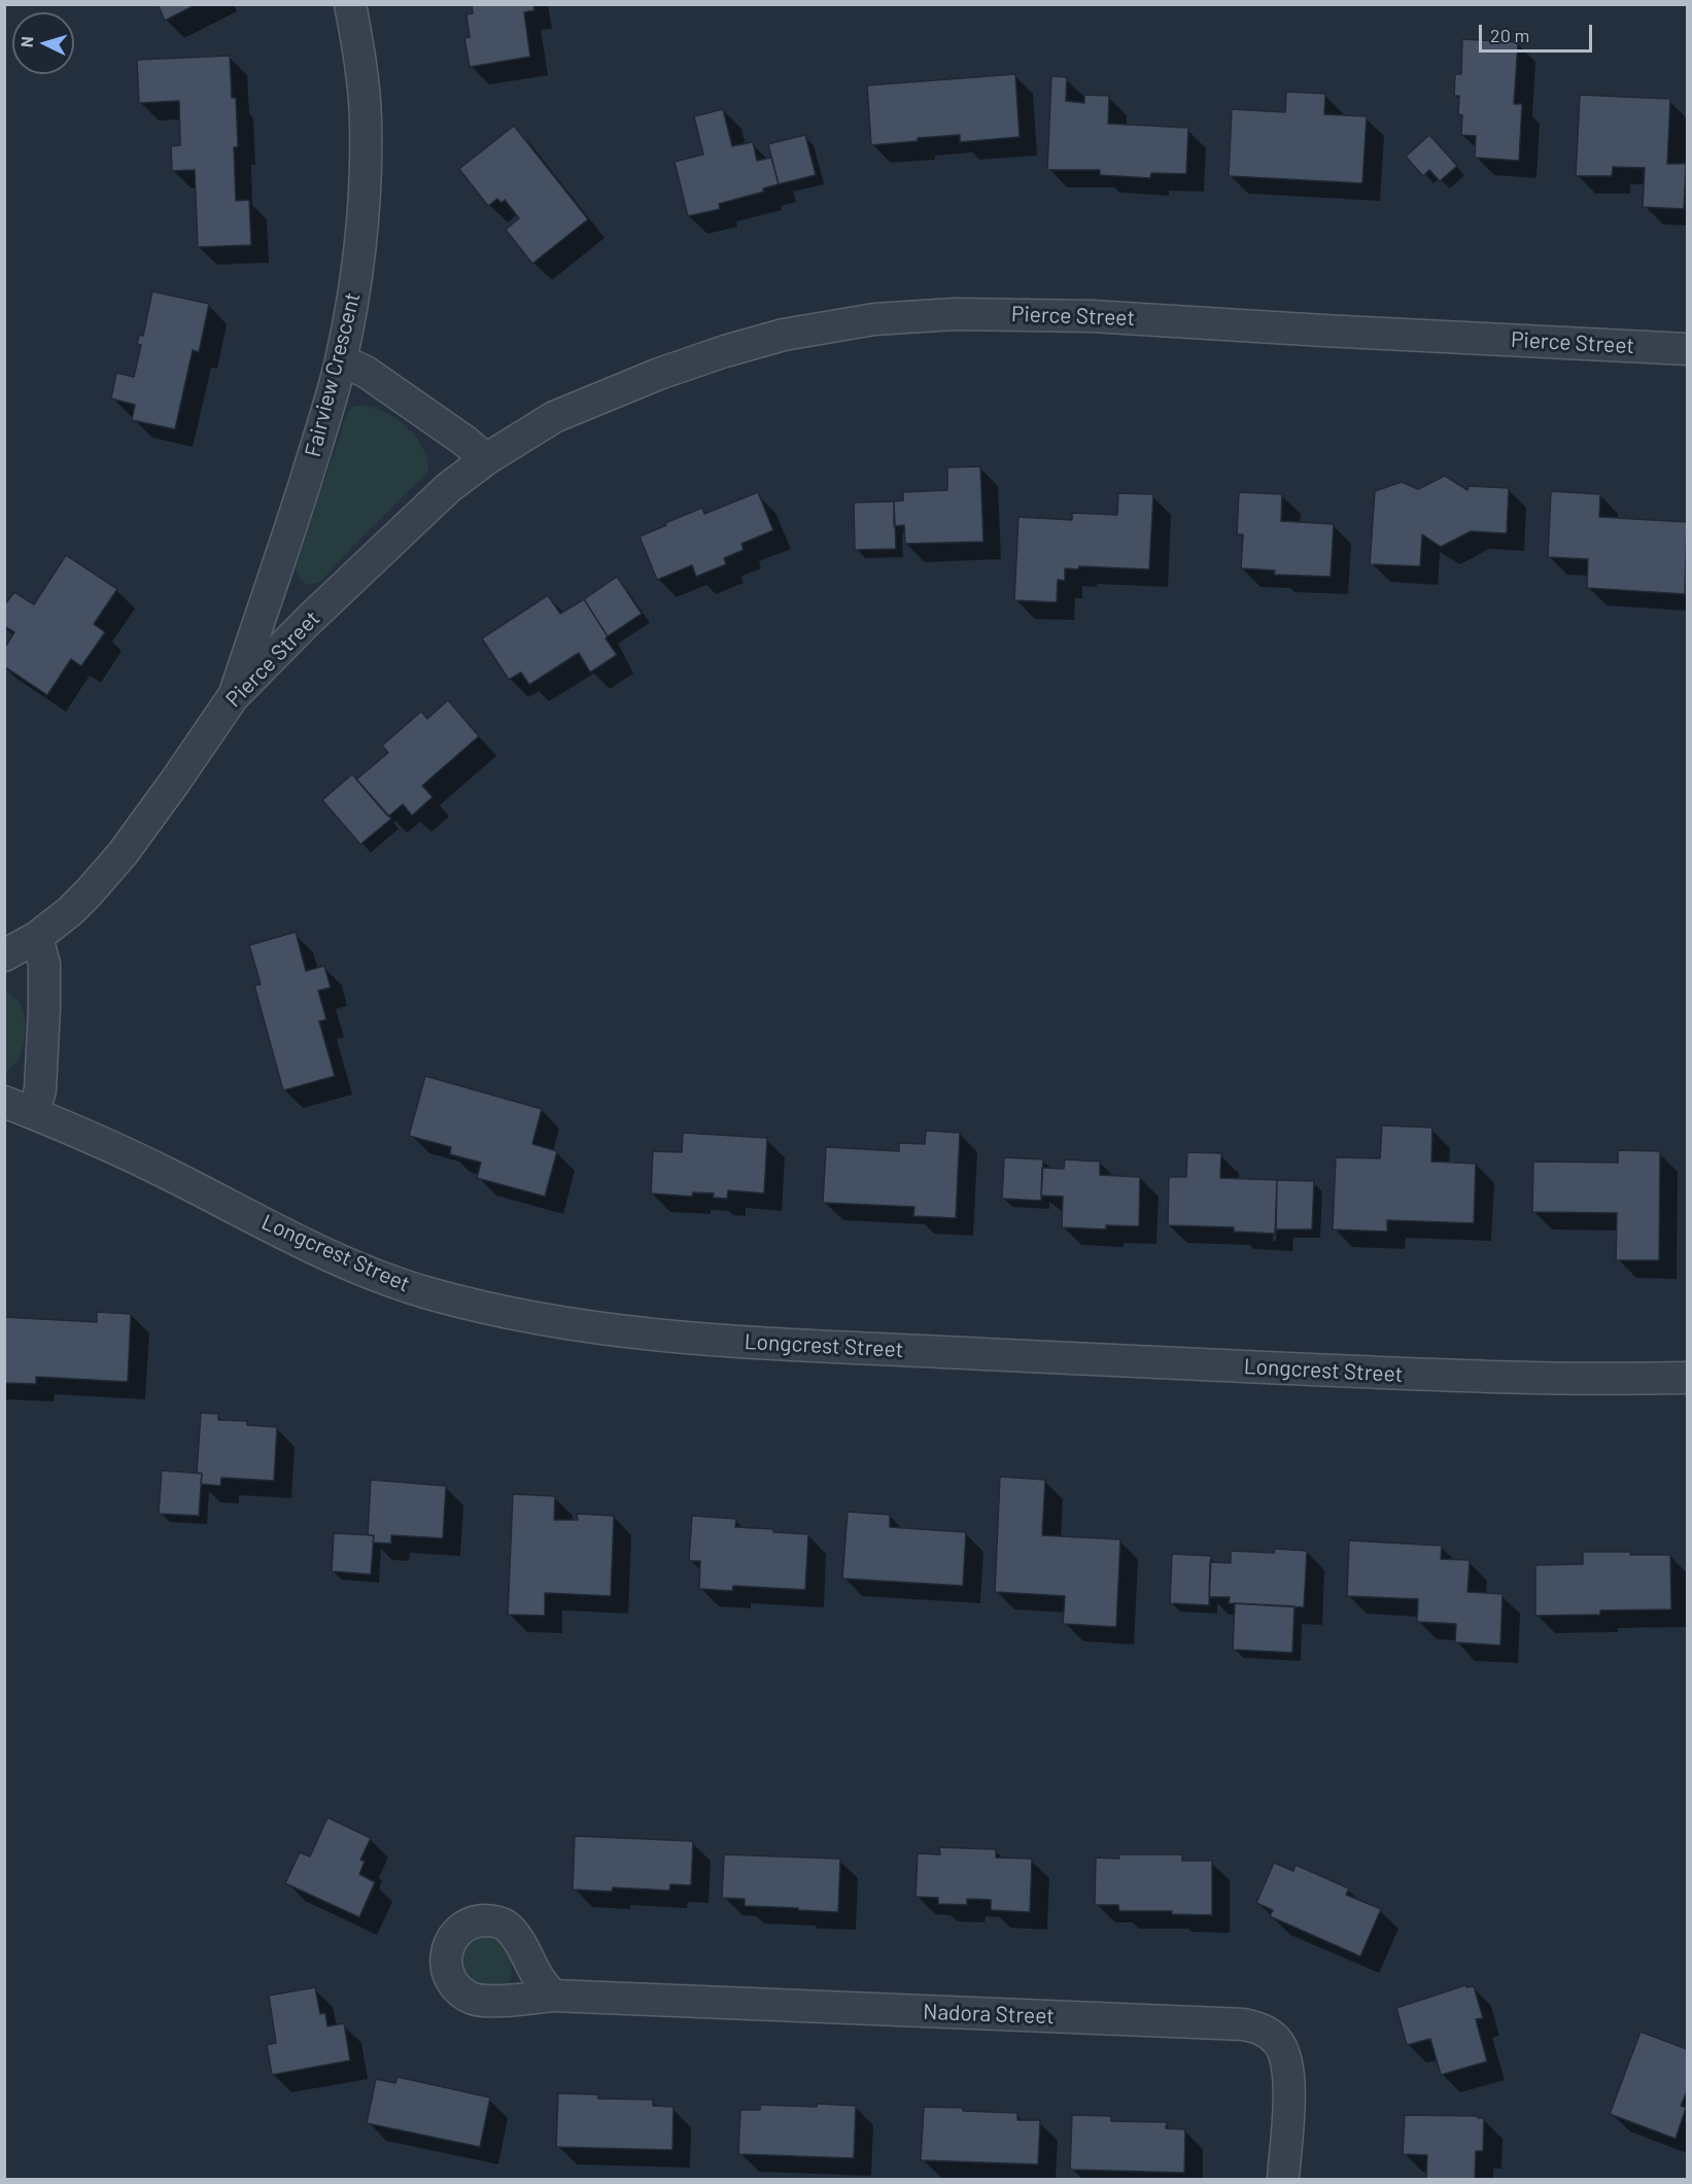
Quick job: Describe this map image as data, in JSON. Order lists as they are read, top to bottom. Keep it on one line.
{"streets":{"street":["Pierce Street","Fairview Crescent","Longcrest Street","Nadora Street"]},"crossings":[["Pierce Street","Fairview Crescent"]],"scale_bar":"20 m","north":"left"}
